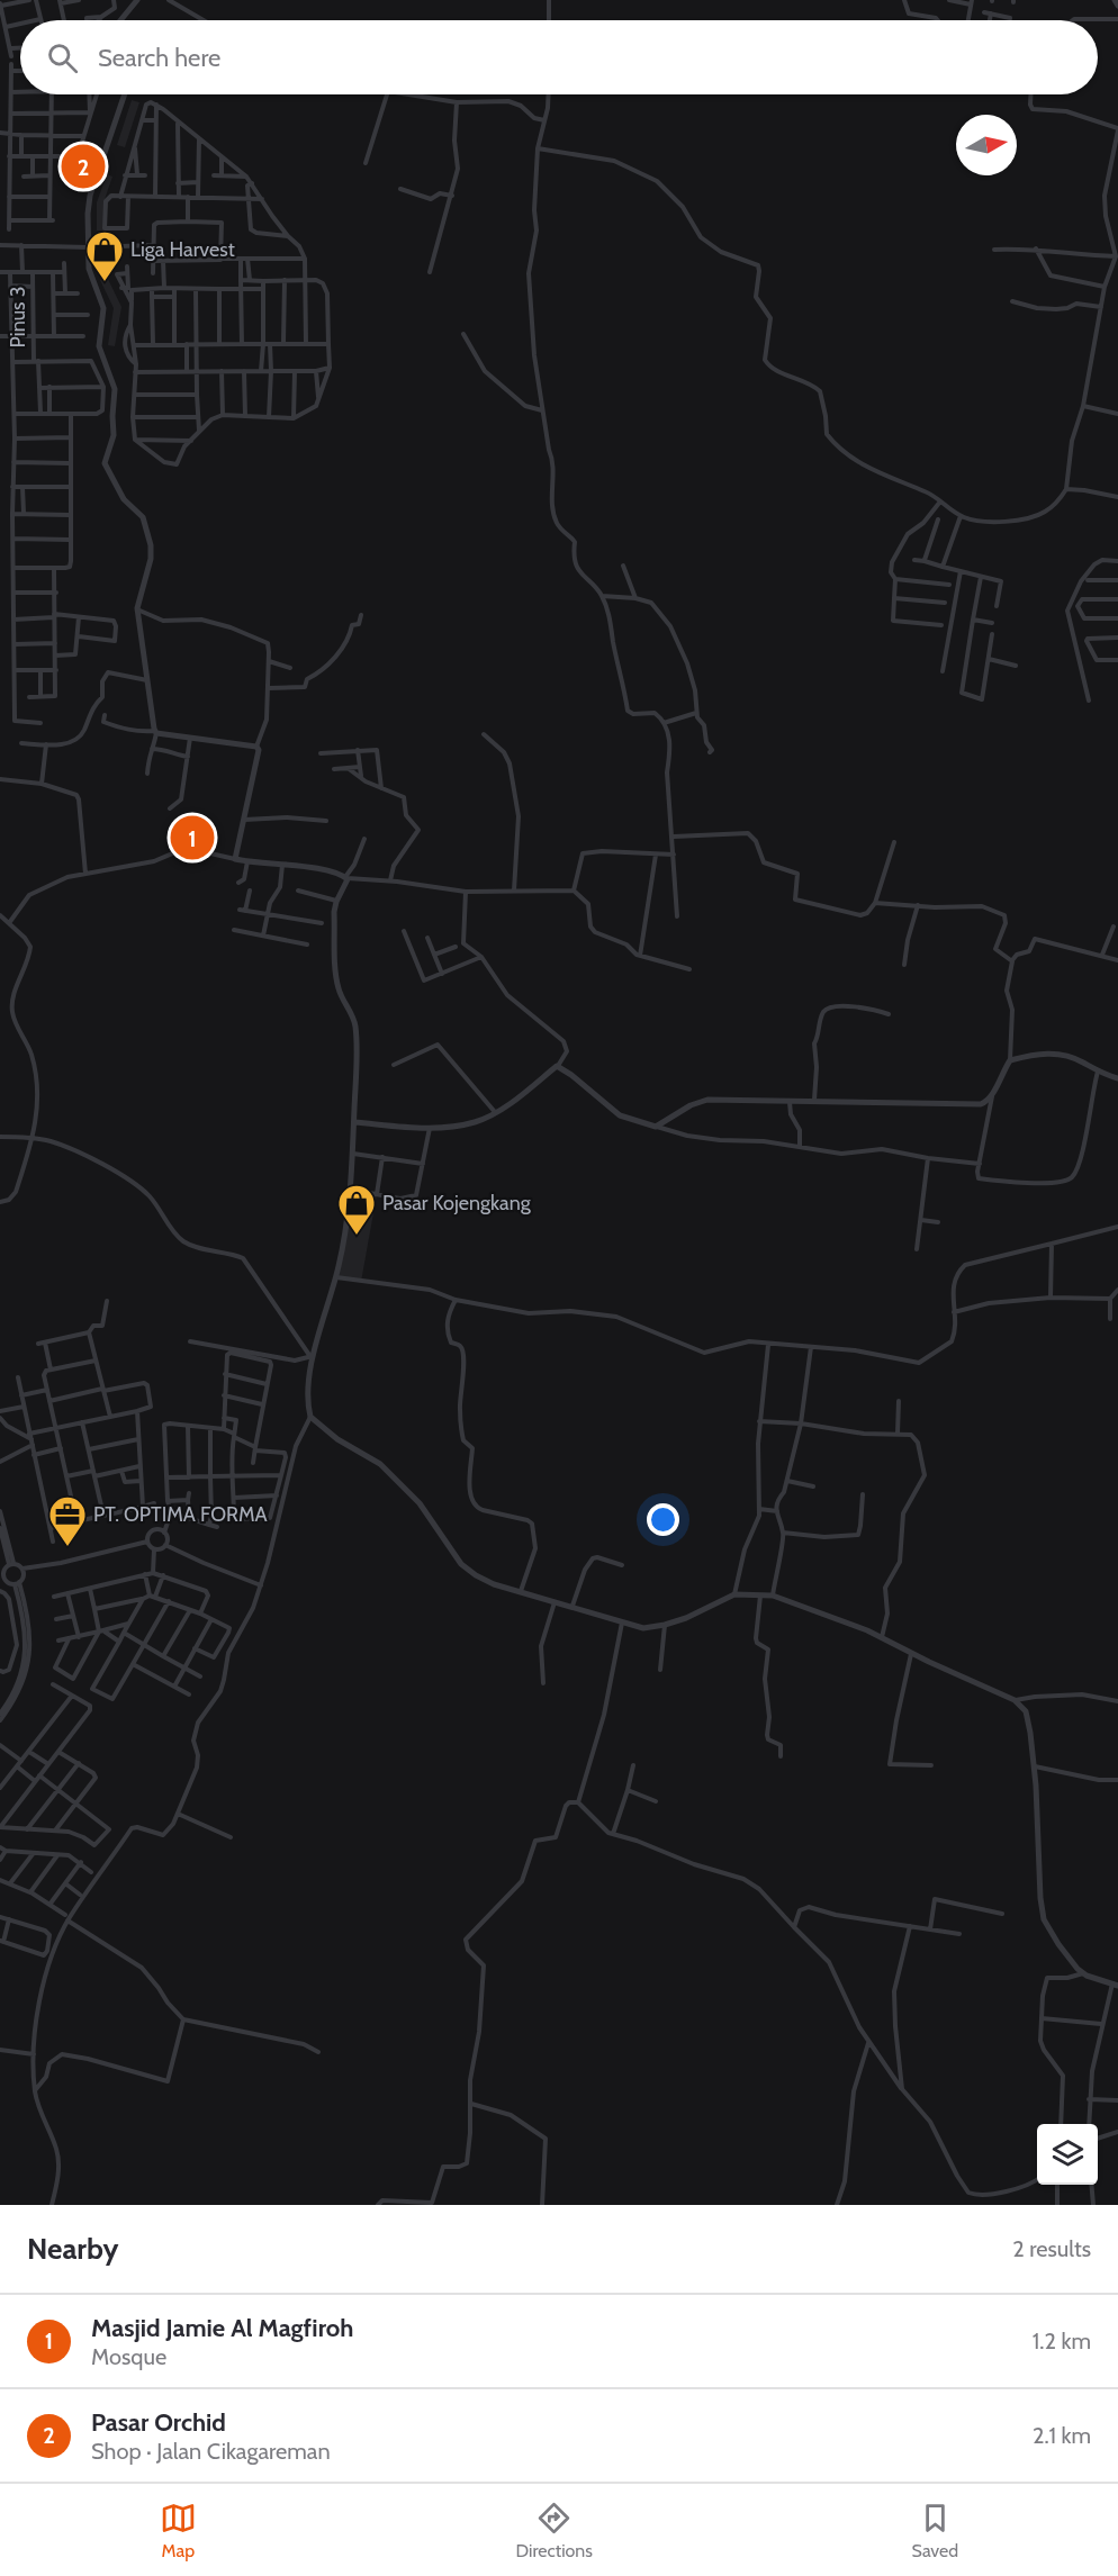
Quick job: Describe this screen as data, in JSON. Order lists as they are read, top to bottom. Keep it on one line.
{"streets":{"street":["Pinus 3"]},"places":{"shop":["Liga Harvest","Pasar Kojengkang"],"office":["PT. OPTIMA FORMA"]},"north":"right","page":{"search":"Search here","pins":["2","1"],"heading":["Nearby","2 results"],"list":[{"mark":"1","name":"Masjid Jamie Al Magfiroh","note":"Mosque","value":"1.2 km"},{"mark":"2","name":"Pasar Orchid","note":"Shop · Jalan Cikagareman","value":"2.1 km"}],"nav":["Map","Directions","Saved"]}}
